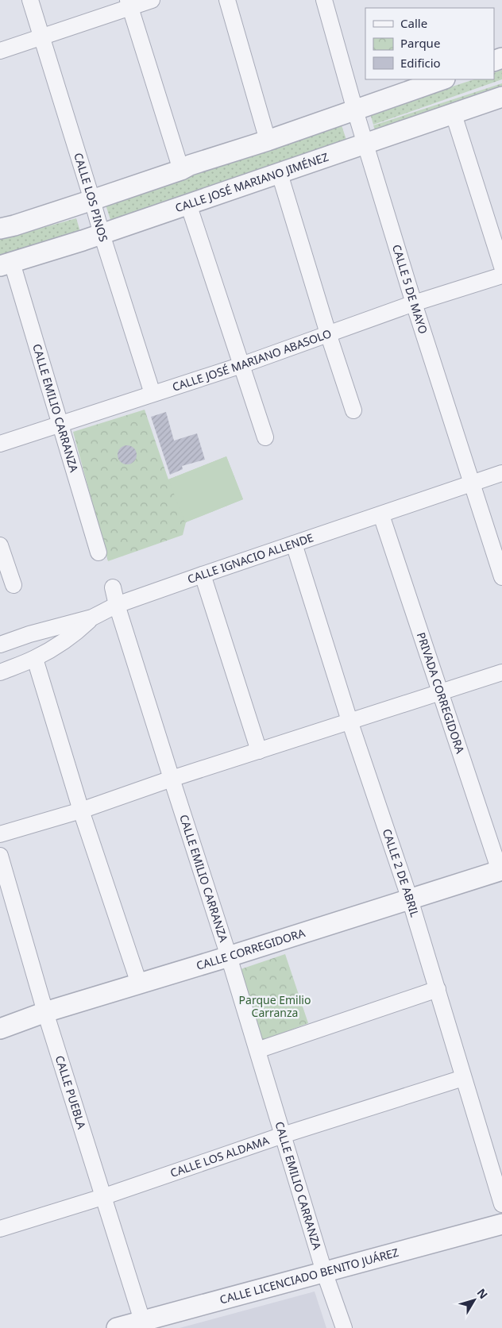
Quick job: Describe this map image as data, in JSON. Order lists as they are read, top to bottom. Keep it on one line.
{"streets":{"street":["CALLE JOSÉ MARIANO JIMÉNEZ","CALLE LOS PINOS","CALLE 5 DE MAYO","CALLE JOSÉ MARIANO ABASOLO","CALLE EMILIO CARRANZA","CALLE IGNACIO ALLENDE","PRIVADA CORREGIDORA","CALLE 2 DE ABRIL","CALLE CORREGIDORA","CALLE PUEBLA","CALLE LOS ALDAMA","CALLE LICENCIADO BENITO JUÁREZ"]},"crossings":[["CALLE JOSÉ MARIANO JIMÉNEZ","CALLE LOS PINOS"],["CALLE JOSÉ MARIANO JIMÉNEZ","CALLE 5 DE MAYO"],["CALLE JOSÉ MARIANO JIMÉNEZ","CALLE EMILIO CARRANZA"],["CALLE LOS PINOS","CALLE JOSÉ MARIANO ABASOLO"],["CALLE 5 DE MAYO","CALLE JOSÉ MARIANO ABASOLO"],["CALLE 5 DE MAYO","CALLE IGNACIO ALLENDE"],["CALLE JOSÉ MARIANO ABASOLO","CALLE EMILIO CARRANZA"],["CALLE EMILIO CARRANZA","CALLE IGNACIO ALLENDE"],["CALLE EMILIO CARRANZA","CALLE CORREGIDORA"],["CALLE EMILIO CARRANZA","CALLE LOS ALDAMA"],["CALLE EMILIO CARRANZA","CALLE LICENCIADO BENITO JUÁREZ"],["CALLE IGNACIO ALLENDE","PRIVADA CORREGIDORA"],["CALLE IGNACIO ALLENDE","CALLE 2 DE ABRIL"],["PRIVADA CORREGIDORA","CALLE CORREGIDORA"],["CALLE 2 DE ABRIL","CALLE CORREGIDORA"],["CALLE 2 DE ABRIL","CALLE LOS ALDAMA"],["CALLE CORREGIDORA","CALLE PUEBLA"],["CALLE PUEBLA","CALLE LOS ALDAMA"],["CALLE PUEBLA","CALLE LICENCIADO BENITO JUÁREZ"]],"parks":["Parque Emilio Carranza"],"legend":["Calle","Parque","Edificio"],"north":"top right"}
